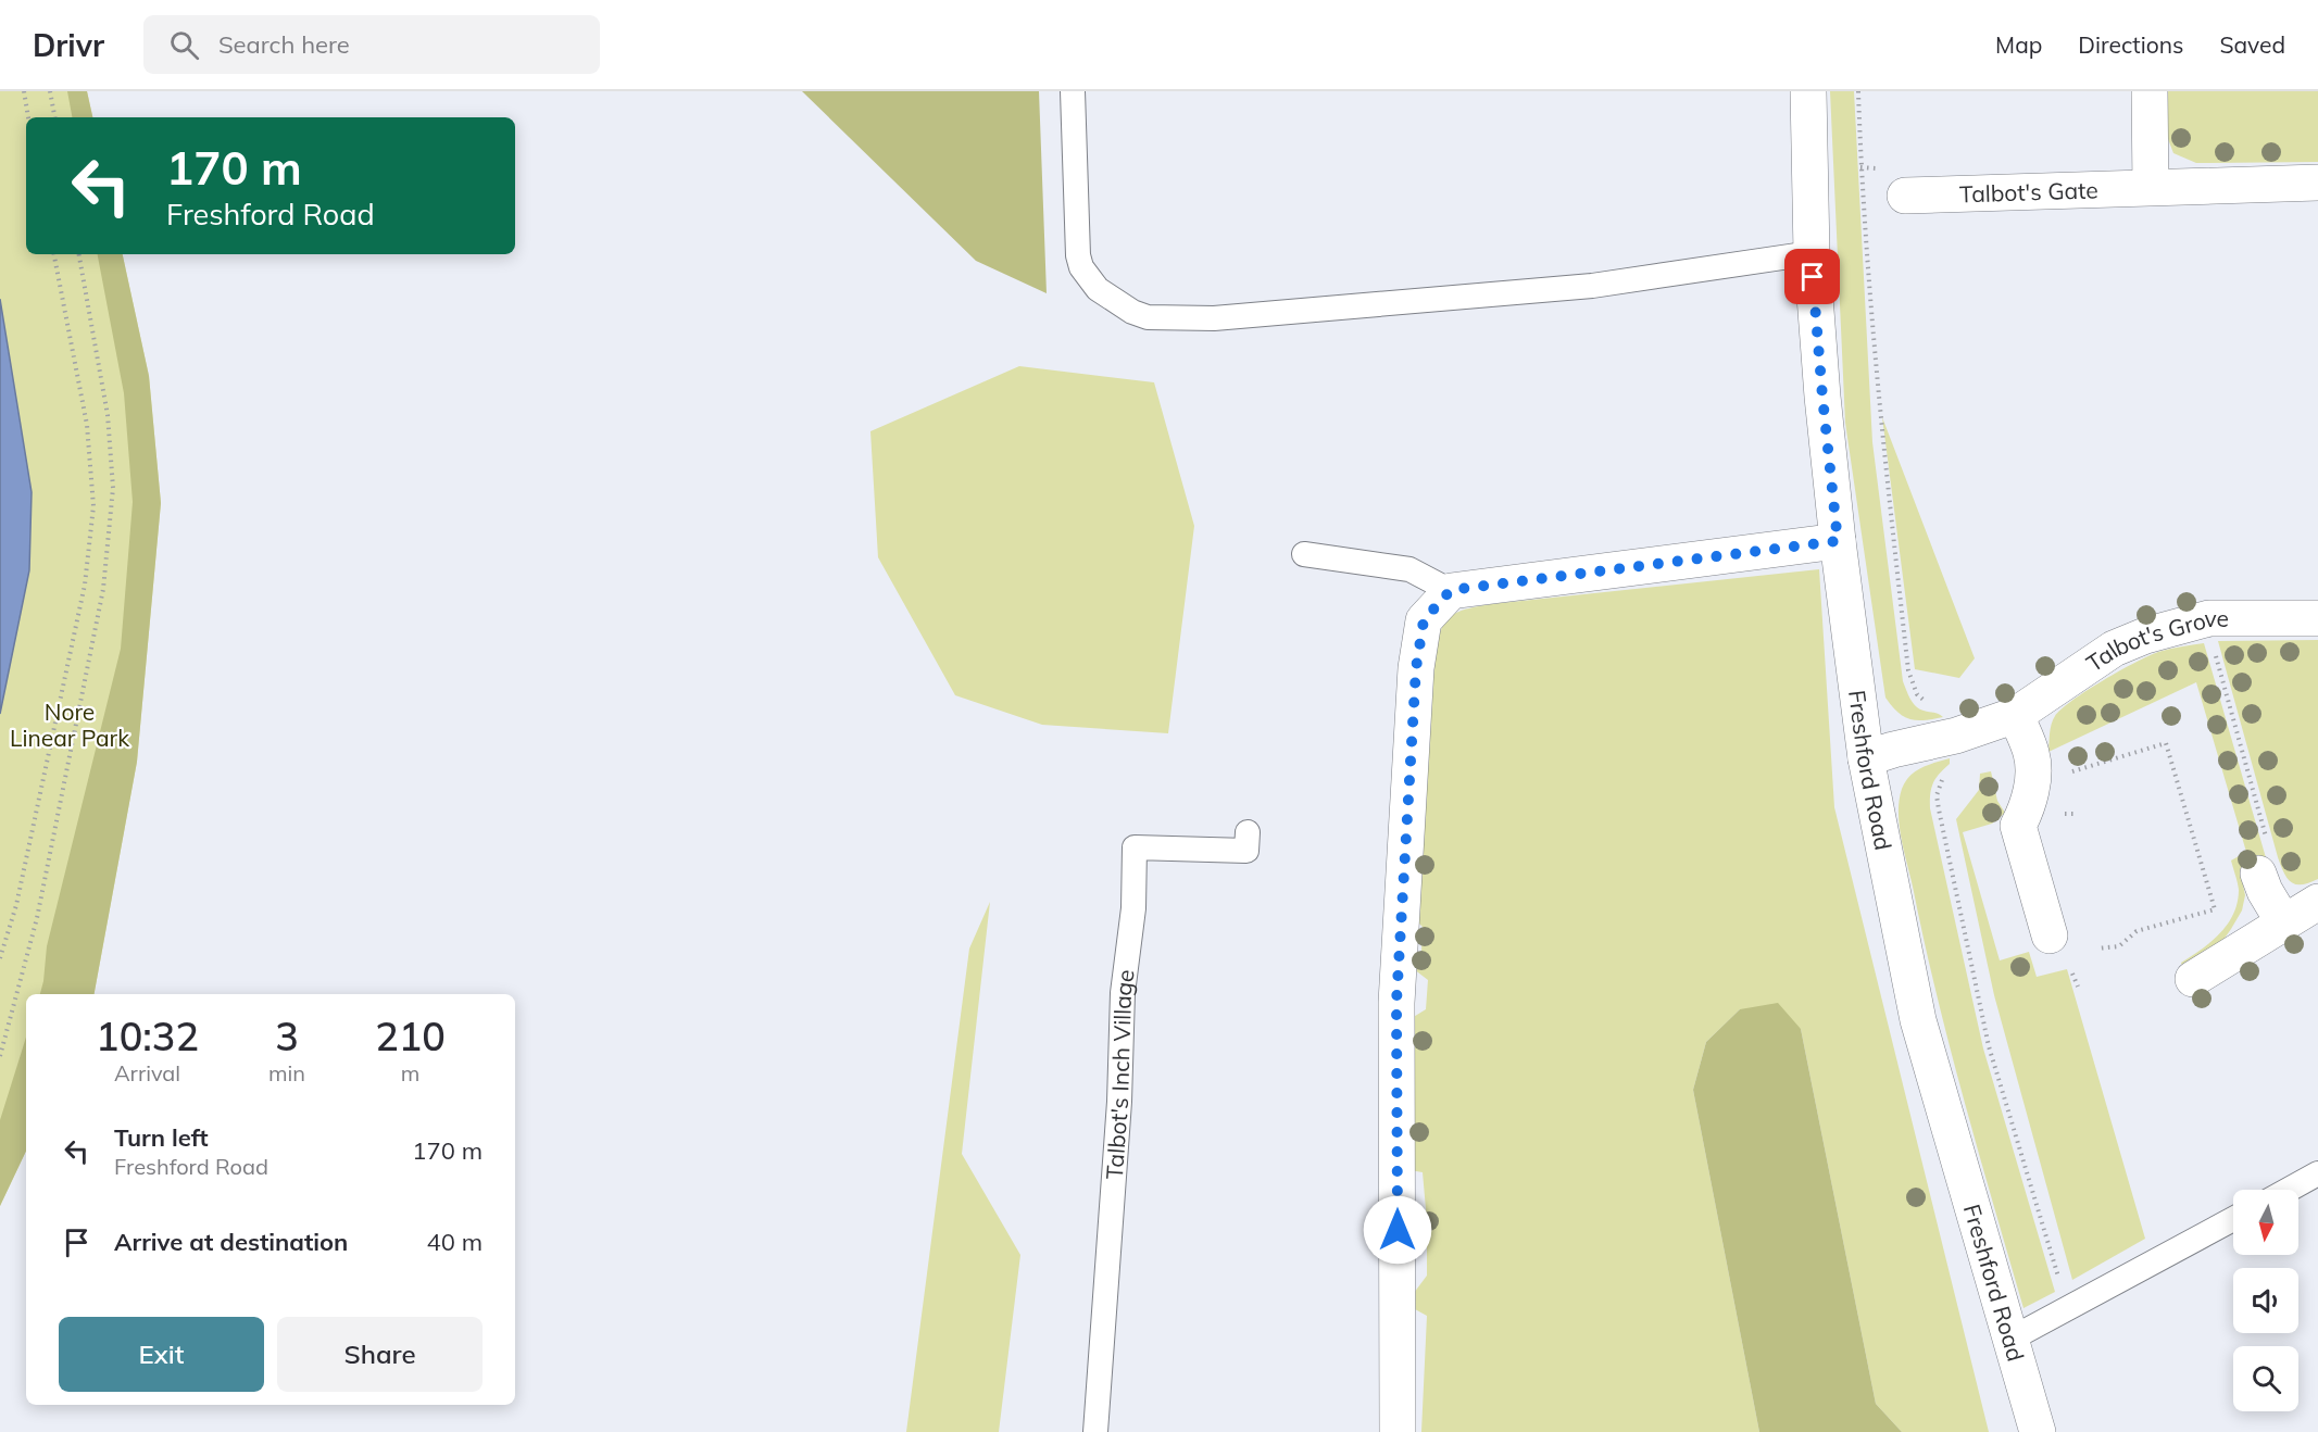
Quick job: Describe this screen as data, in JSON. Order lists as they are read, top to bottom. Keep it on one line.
{"streets":{"street":["Talbot's Gate","Talbot's Grove","Freshford Road"],"lane":["Talbot's Inch Village"]},"crossings":[["Talbot's Grove","Freshford Road"]],"parks":["Nore Linear Park"],"north":"bottom","page":{"header":"Drivr","search":"Search here","nav":["Map","Directions","Saved"],"turn":["170 m","Freshford Road"],"eta":["10:32","Arrival","3","min","210","m"],"list":[{"name":"Turn left","note":"Freshford Road","value":"170 m"},{"name":"Arrive at destination","value":"40 m"}],"buttons":["Exit","Share"]}}
